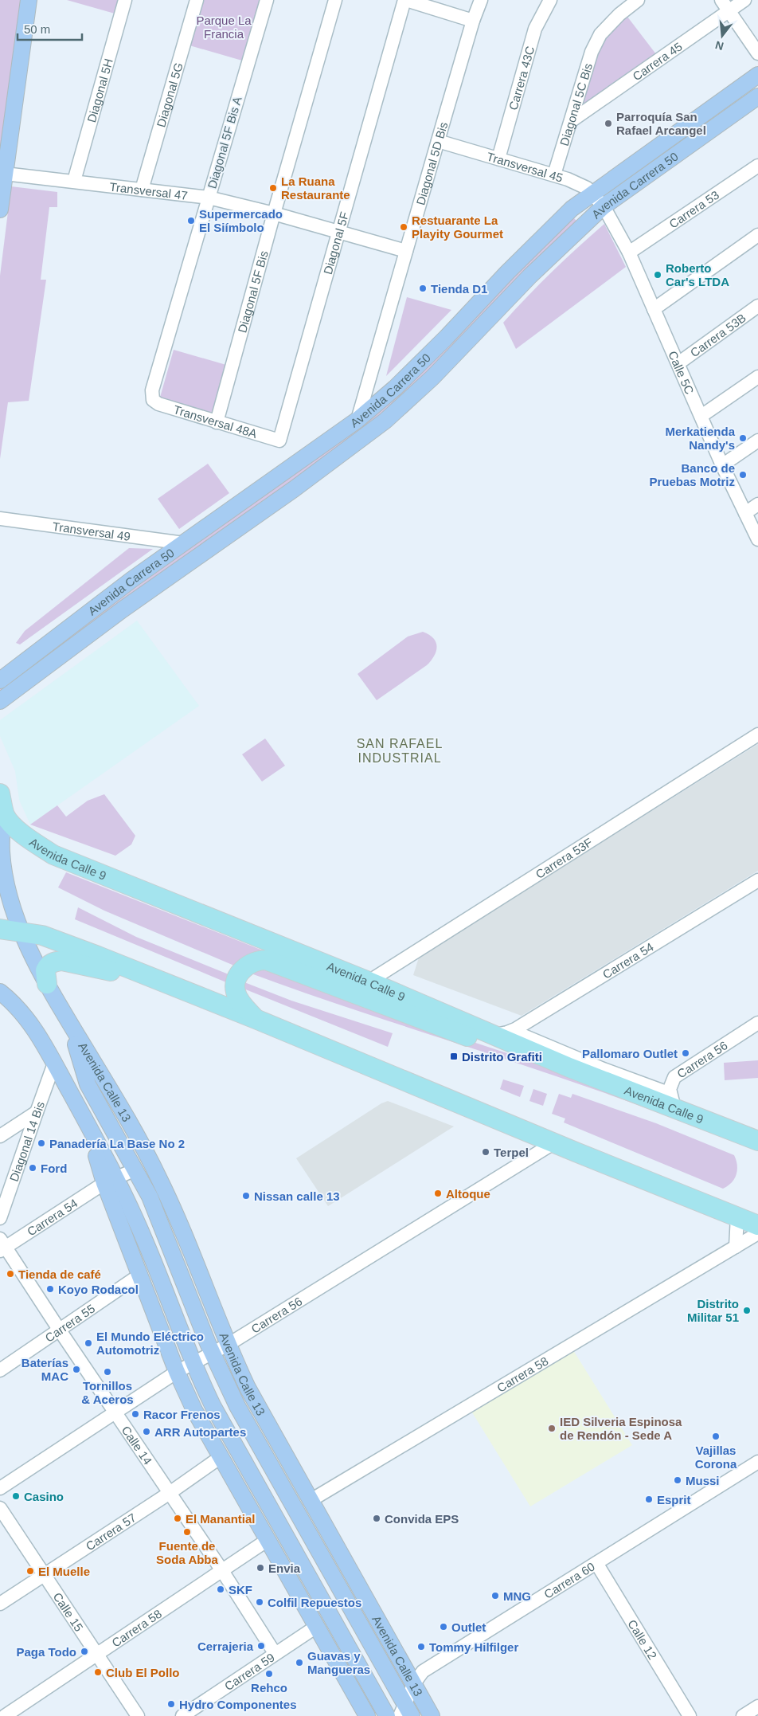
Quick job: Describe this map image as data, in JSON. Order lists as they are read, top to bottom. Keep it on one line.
{"streets":{"highway":["Avenida Calle 9"],"main road":["Avenida Carrera 50","Avenida Calle 13"],"street":["Carrera 45","Carrera 43C","Diagonal 5H","Diagonal 5G","Diagonal 5C Bis","Diagonal 5F Bis A","Diagonal 5D Bis","Transversal 45","Transversal 47","Carrera 53","Diagonal 5F","Diagonal 5F Bis","Carrera 53B","Calle 5C","Transversal 48A","Transversal 49","Carrera 53F","Carrera 54","Carrera 56","Diagonal 14 Bis","Carrera 55","Carrera 58","Calle 14","Carrera 57","Carrera 60","Calle 15","Calle 12","Carrera 59"]},"crossings":[["Carrera 45","Diagonal 5C Bis"],["Carrera 43C","Transversal 45"],["Diagonal 5H","Transversal 47"],["Diagonal 5G","Transversal 47"],["Diagonal 5C Bis","Transversal 45"],["Diagonal 5F Bis A","Transversal 47"],["Diagonal 5F Bis A","Transversal 48A"],["Diagonal 5D Bis","Transversal 45"],["Diagonal 5D Bis","Avenida Carrera 50"],["Diagonal 5D Bis","Transversal 47"],["Transversal 45","Avenida Carrera 50"],["Transversal 45","Calle 5C"],["Avenida Carrera 50","Calle 5C"],["Avenida Carrera 50","Transversal 49"],["Transversal 47","Diagonal 5F"],["Transversal 47","Diagonal 5F Bis"],["Carrera 53","Calle 5C"],["Diagonal 5F","Transversal 48A"],["Diagonal 5F Bis","Transversal 48A"],["Carrera 53B","Calle 5C"],["Avenida Calle 9","Carrera 53F"],["Avenida Calle 9","Carrera 54"],["Avenida Calle 9","Carrera 56"],["Avenida Calle 9","Avenida Calle 13"],["Carrera 54","Avenida Calle 13"],["Carrera 54","Calle 14"],["Carrera 56","Avenida Calle 13"],["Carrera 56","Calle 14"],["Avenida Calle 13","Carrera 58"],["Avenida Calle 13","Carrera 60"],["Carrera 55","Calle 14"],["Carrera 58","Calle 14"],["Carrera 58","Calle 15"],["Calle 14","Carrera 57"],["Calle 14","Carrera 59"],["Carrera 57","Calle 15"],["Carrera 60","Calle 12"]],"districts":["SAN RAFAEL INDUSTRIAL"],"parks":["Parque La Francia"],"places":{"other":["Parroquía San Rafael Arcangel","La Ruana Restaurante","Supermercado El Siímbolo","Restuarante La Playity Gourmet","Roberto Car's LTDA","Tienda D1","Merkatienda Nandy's","Banco de Pruebas Motriz","Pallomaro Outlet","Panadería La Base No 2","Terpel","Ford","Altoque","Nissan calle 13","Tienda de café","Koyo Rodacol","Distrito Militar 51","El Mundo Eléctrico Automotriz","Baterías MAC","Tornillos & Aceros","Racor Frenos","IED Silveria Espinosa de Rendón - Sede A","ARR Autopartes","Vajillas Corona","Mussi","Casino","Esprit","El Manantial","Convida EPS","Fuente de Soda Abba","Envia","El Muelle","SKF","MNG","Colfil Repuestos","Outlet","Cerrajeria","Tommy Hilfilger","Paga Todo","Guavas y Mangueras","Club El Pollo","Rehco","Hydro Componentes"],"transit":["Distrito Grafiti"]},"scale_bar":"50 m","north":"bottom"}
